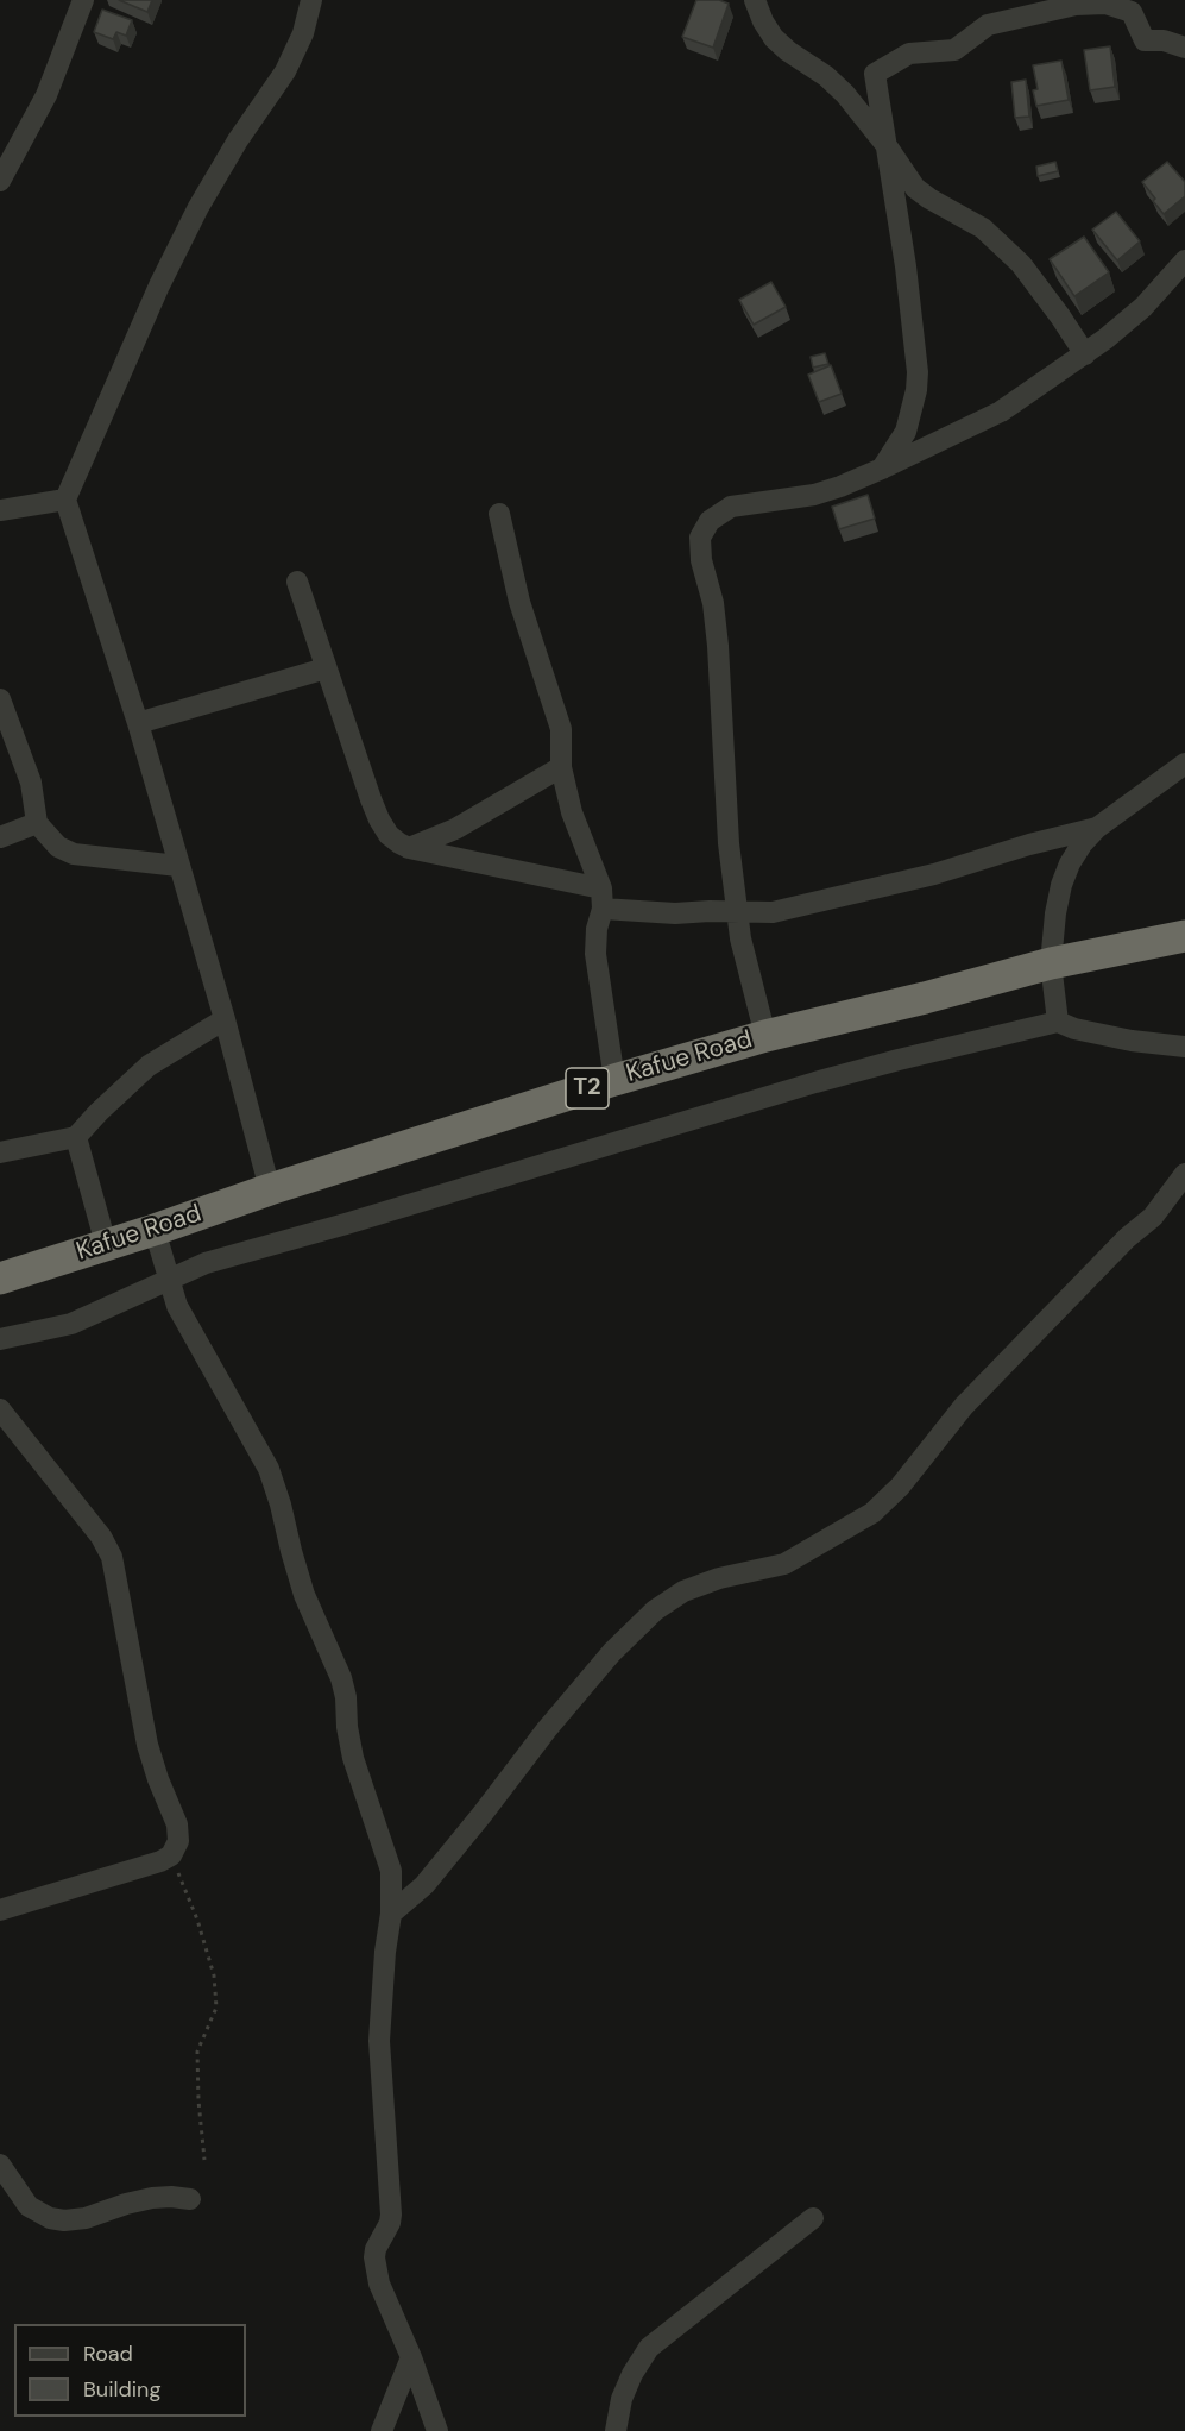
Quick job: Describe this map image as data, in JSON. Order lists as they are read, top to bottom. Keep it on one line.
{"streets":{"highway":["Kafue Road","T2"]},"legend":["Road","Building"]}
